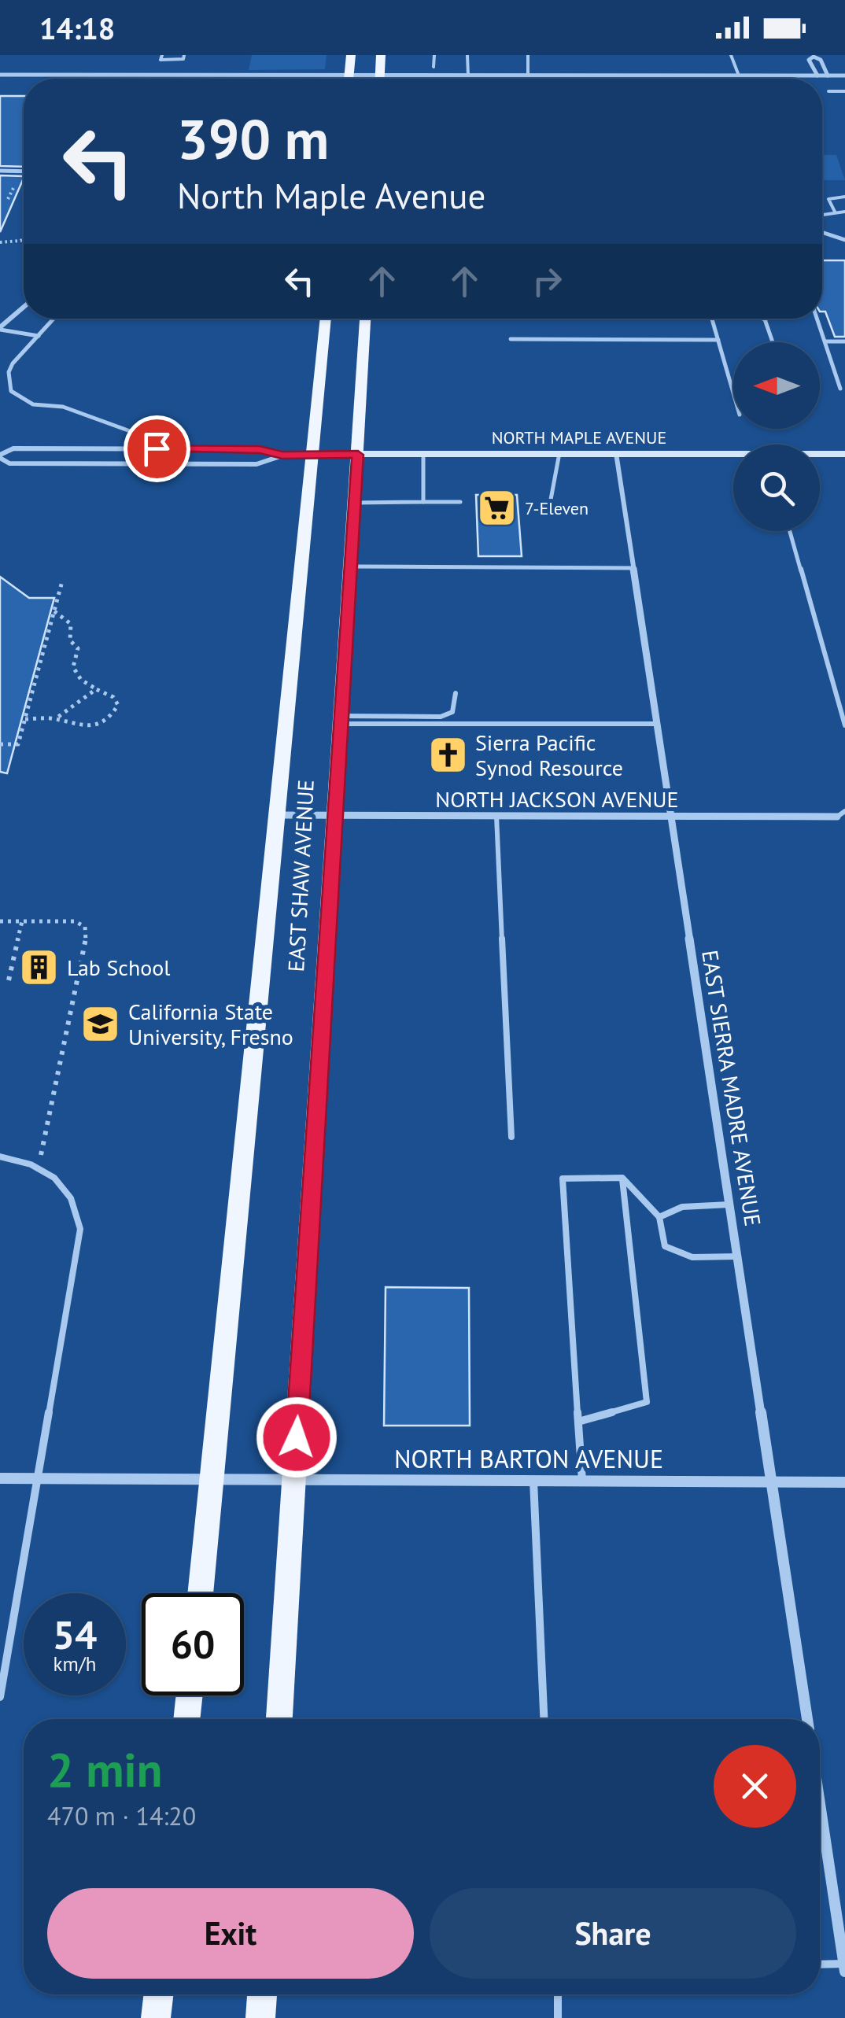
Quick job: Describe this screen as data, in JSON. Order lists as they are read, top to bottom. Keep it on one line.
{"streets":{"main road":["EAST SHAW AVENUE"],"street":["NORTH MAPLE AVENUE","NORTH JACKSON AVENUE","EAST SIERRA MADRE AVENUE","NORTH BARTON AVENUE"]},"crossings":[["NORTH MAPLE AVENUE","EAST SHAW AVENUE"],["NORTH MAPLE AVENUE","EAST SIERRA MADRE AVENUE"],["NORTH JACKSON AVENUE","EAST SHAW AVENUE"],["NORTH JACKSON AVENUE","EAST SIERRA MADRE AVENUE"],["EAST SHAW AVENUE","NORTH BARTON AVENUE"],["EAST SIERRA MADRE AVENUE","NORTH BARTON AVENUE"]],"places":{"supermarket":["7-Eleven"],"church":["Sierra Pacific Synod Resource"],"building":["Lab School"],"school or university":["California State University, Fresno"]},"north":"left","page":{"status":"14:18","turn":["390 m","North Maple Avenue"],"speed":"54 km/h","limit":"60","heading":["2 min","470 m · 14:20"],"buttons":["Exit","Share"]}}
